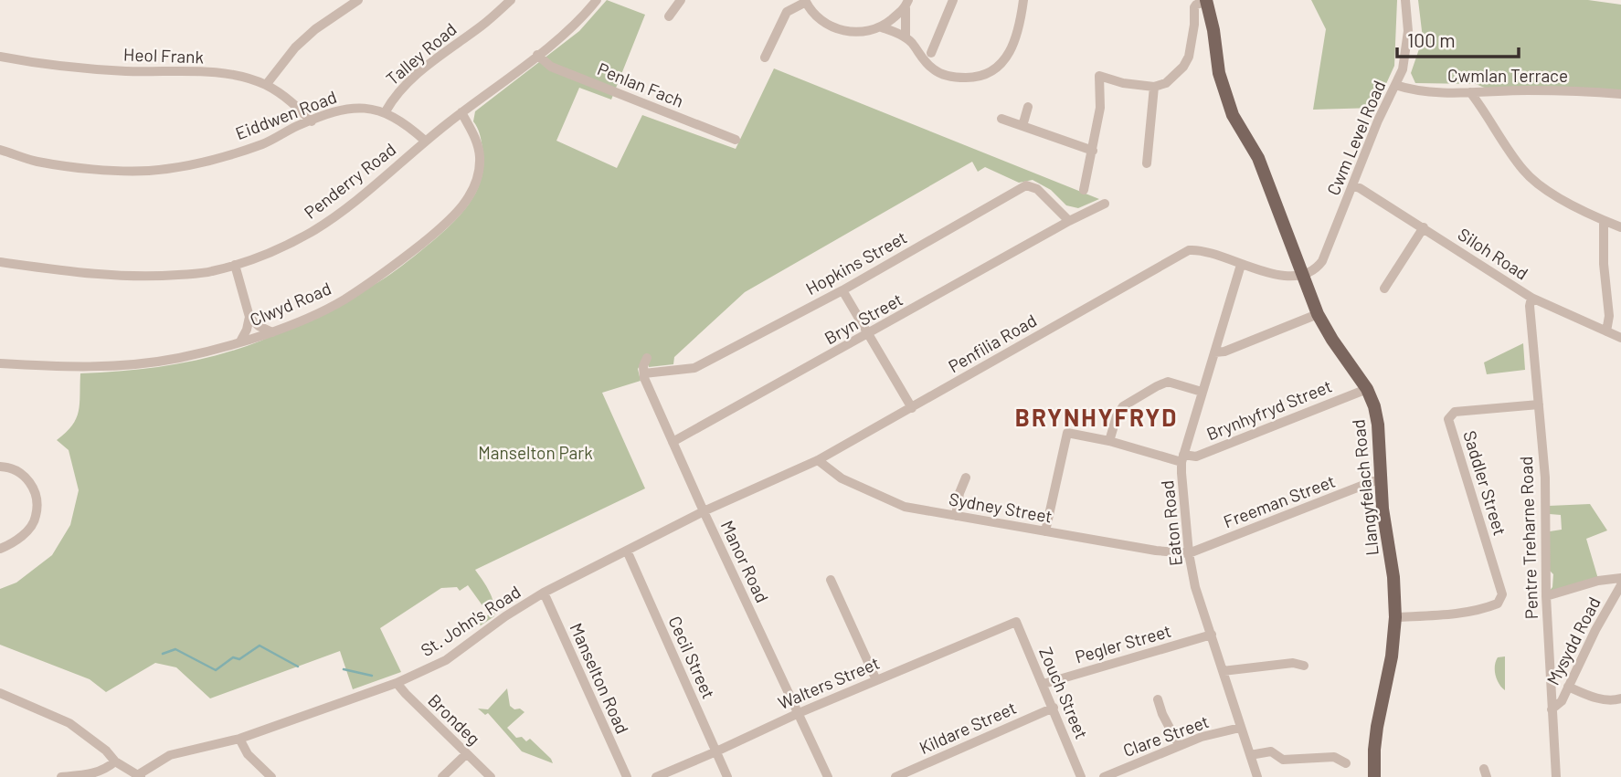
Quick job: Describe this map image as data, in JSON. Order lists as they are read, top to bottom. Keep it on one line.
{"streets":{"main road":["Llangyfelach Road"],"street":["Talley Road","Heol Frank","Cwmlan Terrace","Penlan Fach","Eiddwen Road","Cwm Level Road","Penderry Road","Siloh Road","Hopkins Street","Clwyd Road","Bryn Street","Penfilia Road","Brynhyfryd Street","Saddler Street","Freeman Street","Sydney Street","Eaton Road","Pentre Treharne Road","Manor Road","St. John's Road","Mysydd Road","Pegler Street","Cecil Street","Manselton Road","Walters Street","Zouch Street","Brondeg","Kildare Street","Clare Street"]},"crossings":[["Talley Road","Eiddwen Road"],["Heol Frank","Eiddwen Road"],["Cwmlan Terrace","Cwm Level Road"],["Penlan Fach","Penderry Road"],["Eiddwen Road","Penderry Road"],["Cwm Level Road","Siloh Road"],["Cwm Level Road","Penfilia Road"],["Cwm Level Road","Llangyfelach Road"],["Penderry Road","Clwyd Road"],["Siloh Road","Pentre Treharne Road"],["Hopkins Street","Bryn Street"],["Hopkins Street","Manor Road"],["Bryn Street","Manor Road"],["Penfilia Road","Llangyfelach Road"],["Penfilia Road","Sydney Street"],["Penfilia Road","Eaton Road"],["Penfilia Road","Manor Road"],["Penfilia Road","St. John's Road"],["Brynhyfryd Street","Llangyfelach Road"],["Brynhyfryd Street","Eaton Road"],["Saddler Street","Llangyfelach Road"],["Saddler Street","Pentre Treharne Road"],["Llangyfelach Road","Freeman Street"],["Freeman Street","Sydney Street"],["Freeman Street","Eaton Road"],["Sydney Street","Eaton Road"],["Eaton Road","Pegler Street"],["Eaton Road","Clare Street"],["Pentre Treharne Road","Mysydd Road"],["Manor Road","St. John's Road"],["Manor Road","Walters Street"],["St. John's Road","Cecil Street"],["St. John's Road","Manselton Road"],["St. John's Road","Brondeg"],["Pegler Street","Zouch Street"],["Cecil Street","Walters Street"],["Walters Street","Zouch Street"],["Zouch Street","Kildare Street"]],"districts":["BRYNHYFRYD"],"parks":["Manselton Park"],"scale_bar":"100 m"}
